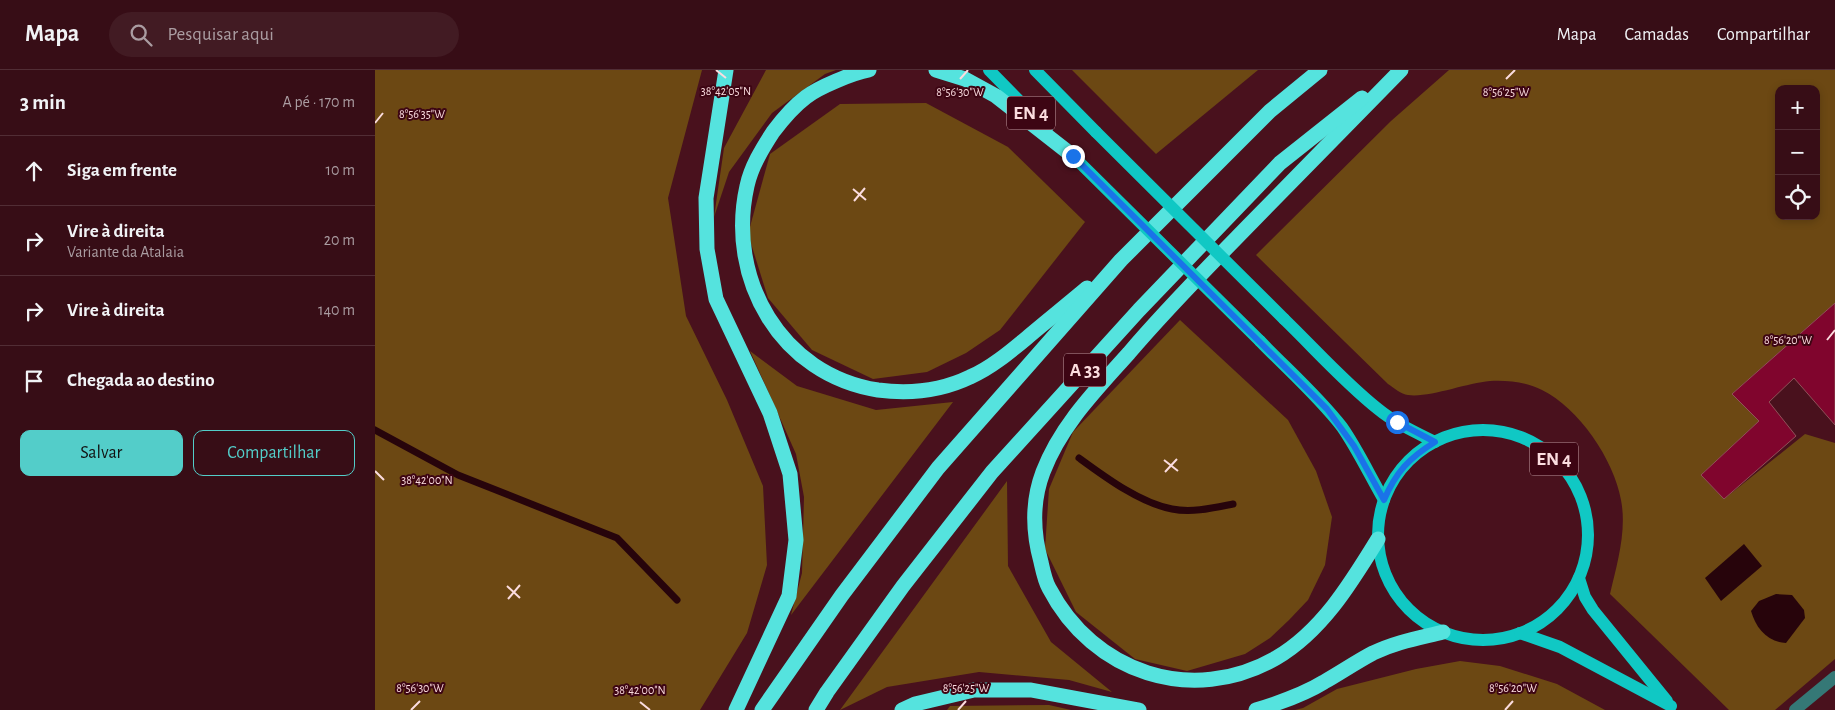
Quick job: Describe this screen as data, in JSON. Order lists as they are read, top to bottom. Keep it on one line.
{"streets":{"highway":["A 33"],"main road":["EN 4"]},"page":{"header":"Mapa","search":"Pesquisar aqui","nav":["Mapa","Camadas","Compartilhar"],"heading":["3 min","A pé · 170 m"],"map_buttons":["+","−"],"list":[["Siga em frente","10 m"],["Vire à direita","Variante da Atalaia","20 m"],["Vire à direita","140 m"],"Chegada ao destino"],"buttons":["Salvar","Compartilhar"]},"coordinates":["38°42'05\"N","8°56'30\"W","8°56'25\"W","8°56'35\"W","8°56'20\"W","38°42'00\"N"]}
